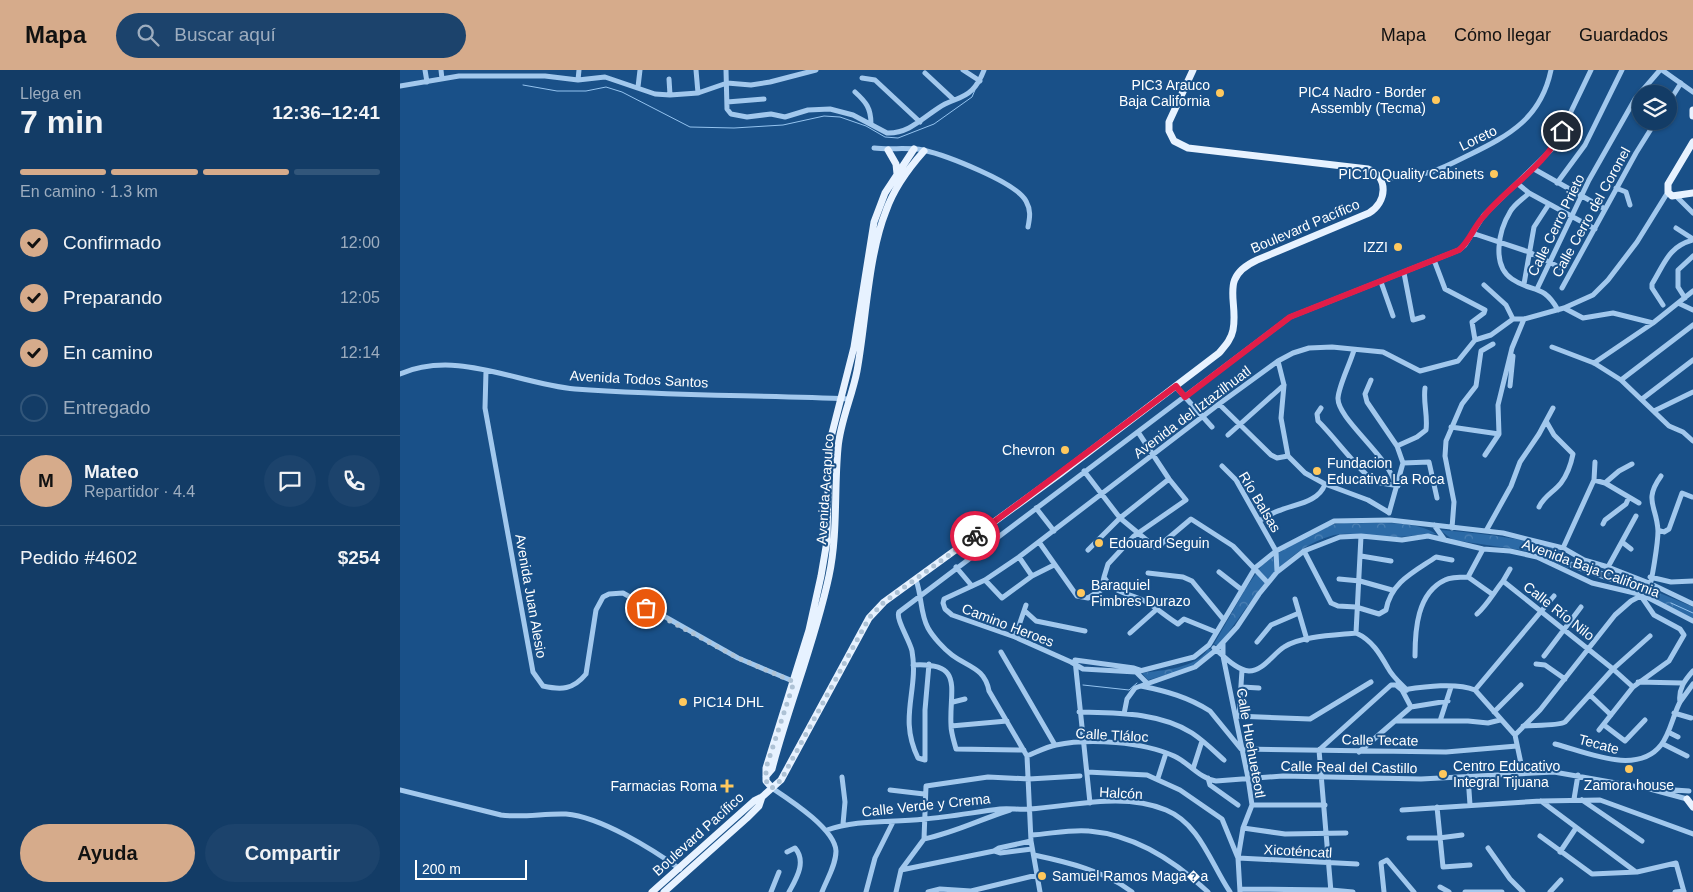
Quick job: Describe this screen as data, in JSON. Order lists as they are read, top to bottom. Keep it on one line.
{"streets":{"main road":["Boulevard Pacífico","Avenida Acapulco"],"street":["Loreto","Calle Cerro del Coronel","Calle Cerro Prieto","Avenida Todos Santos","Avenida del Iztazilhuatl","Río Balsas","Avenida Baja California","Avenida Juan Alesio","Calle Río Nilo","Camino Heroes","Calle Tláloc","Calle Tecate","Calle Huehueteotl","Tecate","Calle Real del Castillo","Halcón","Calle Verde y Crema","Xicoténcatl"]},"crossings":[["Loreto","Boulevard Pacífico"],["Boulevard Pacífico","Avenida Acapulco"],["Avenida Todos Santos","Avenida Acapulco"],["Avenida Todos Santos","Avenida Juan Alesio"],["Avenida del Iztazilhuatl","Camino Heroes"],["Avenida Acapulco","Avenida Juan Alesio"],["Río Balsas","Avenida Baja California"],["Avenida Baja California","Camino Heroes"],["Avenida Baja California","Calle Huehueteotl"],["Calle Tláloc","Calle Huehueteotl"],["Calle Tláloc","Calle Real del Castillo"],["Calle Tecate","Calle Huehueteotl"],["Calle Huehueteotl","Calle Real del Castillo"],["Calle Huehueteotl","Xicoténcatl"],["Halcón","Calle Verde y Crema"]],"places":{"other":["PIC3 Arauco Baja California","PIC4 Nadro - Border Assembly (Tecma)","PIC10 Quality Cabinets","IZZI","Chevron","Fundacion Educativa La Roca","Edouard Seguin","Baraquiel Fimbres Durazo","PIC14 DHL","Zamora house","Centro Educativo Integral Tijuana","Samuel Ramos Maga�a"],"health":["Farmacias Roma"]},"scale_bar":"200 m","page":{"header":"Mapa","search":"Buscar aquí","nav":["Mapa","Cómo llegar","Guardados"],"heading":["7 min","Llega en","12:36–12:41"],"panel":["Mateo","Repartidor · 4.4","Pedido #4602","$254"],"bar":"En camino · 1.3 km","list":[["Confirmado","12:00"],["Preparando","12:05"],["En camino","12:14"],"Entregado"],"round":"M","buttons":["Ayuda","Compartir"],"scale":"200 m"}}
